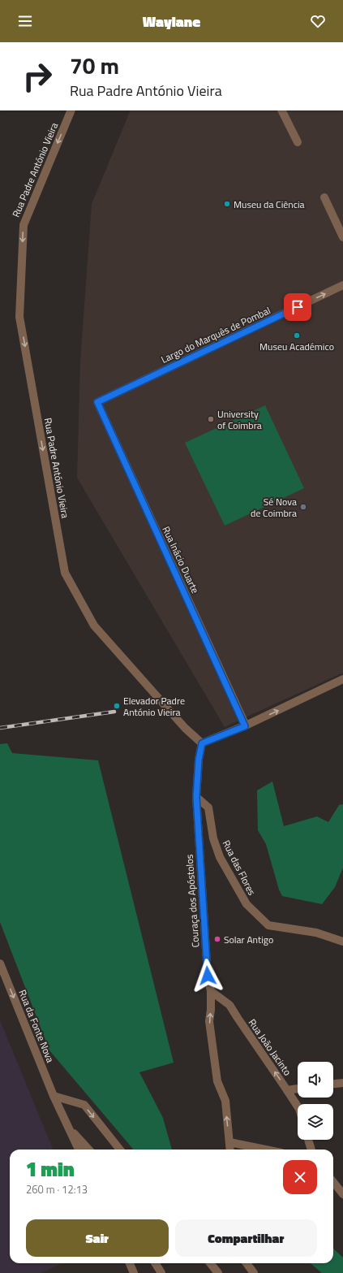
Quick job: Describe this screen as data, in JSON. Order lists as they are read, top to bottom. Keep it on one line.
{"streets":{"street":["Rua Padre António Vieira","Largo do Marquês de Pombal","Rua Inácio Duarte","Rua das Flores","Couraça dos Apóstolos","Rua da Fonte Nova","Rua João Jacinto"]},"crossings":[["Rua Padre António Vieira","Couraça dos Apóstolos"],["Largo do Marquês de Pombal","Rua Inácio Duarte"],["Rua das Flores","Couraça dos Apóstolos"],["Couraça dos Apóstolos","Rua João Jacinto"]],"one_way":["Rua Padre António Vieira","Largo do Marquês de Pombal","Couraça dos Apóstolos","Rua da Fonte Nova","Rua João Jacinto"],"places":["Museu da Ciência","Museu Académico","University of Coimbra","Sé Nova de Coimbra","Elevador Padre António Vieira","Solar Antigo"],"page":{"header":"Waylane","turn":["70 m","Rua Padre António Vieira"],"heading":["1 min","260 m · 12:13"],"buttons":["Sair","Compartilhar"]}}
